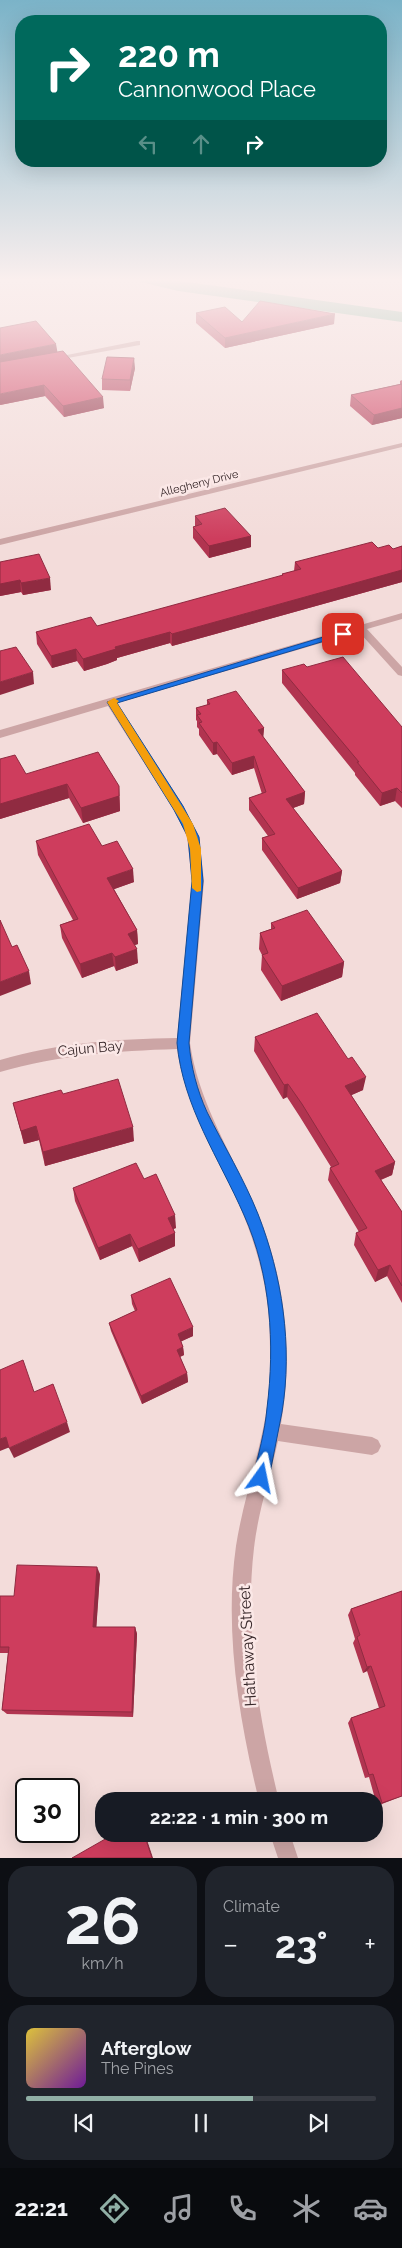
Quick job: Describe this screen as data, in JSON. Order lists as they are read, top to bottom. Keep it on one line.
{"streets":{"street":["Allegheny Drive","Cajun Bay","Hathaway Street"]},"crossings":[["Cajun Bay","Hathaway Street"]],"page":{"turn":["220 m","Cannonwood Place"],"limit":"30","trip":"22:22 · 1 min · 300 m","tile":[["26","km/h"],"Climate"],"heat":["−","23°","+"],"song":["Afterglow","The Pines"],"tabs":"22:21"}}
